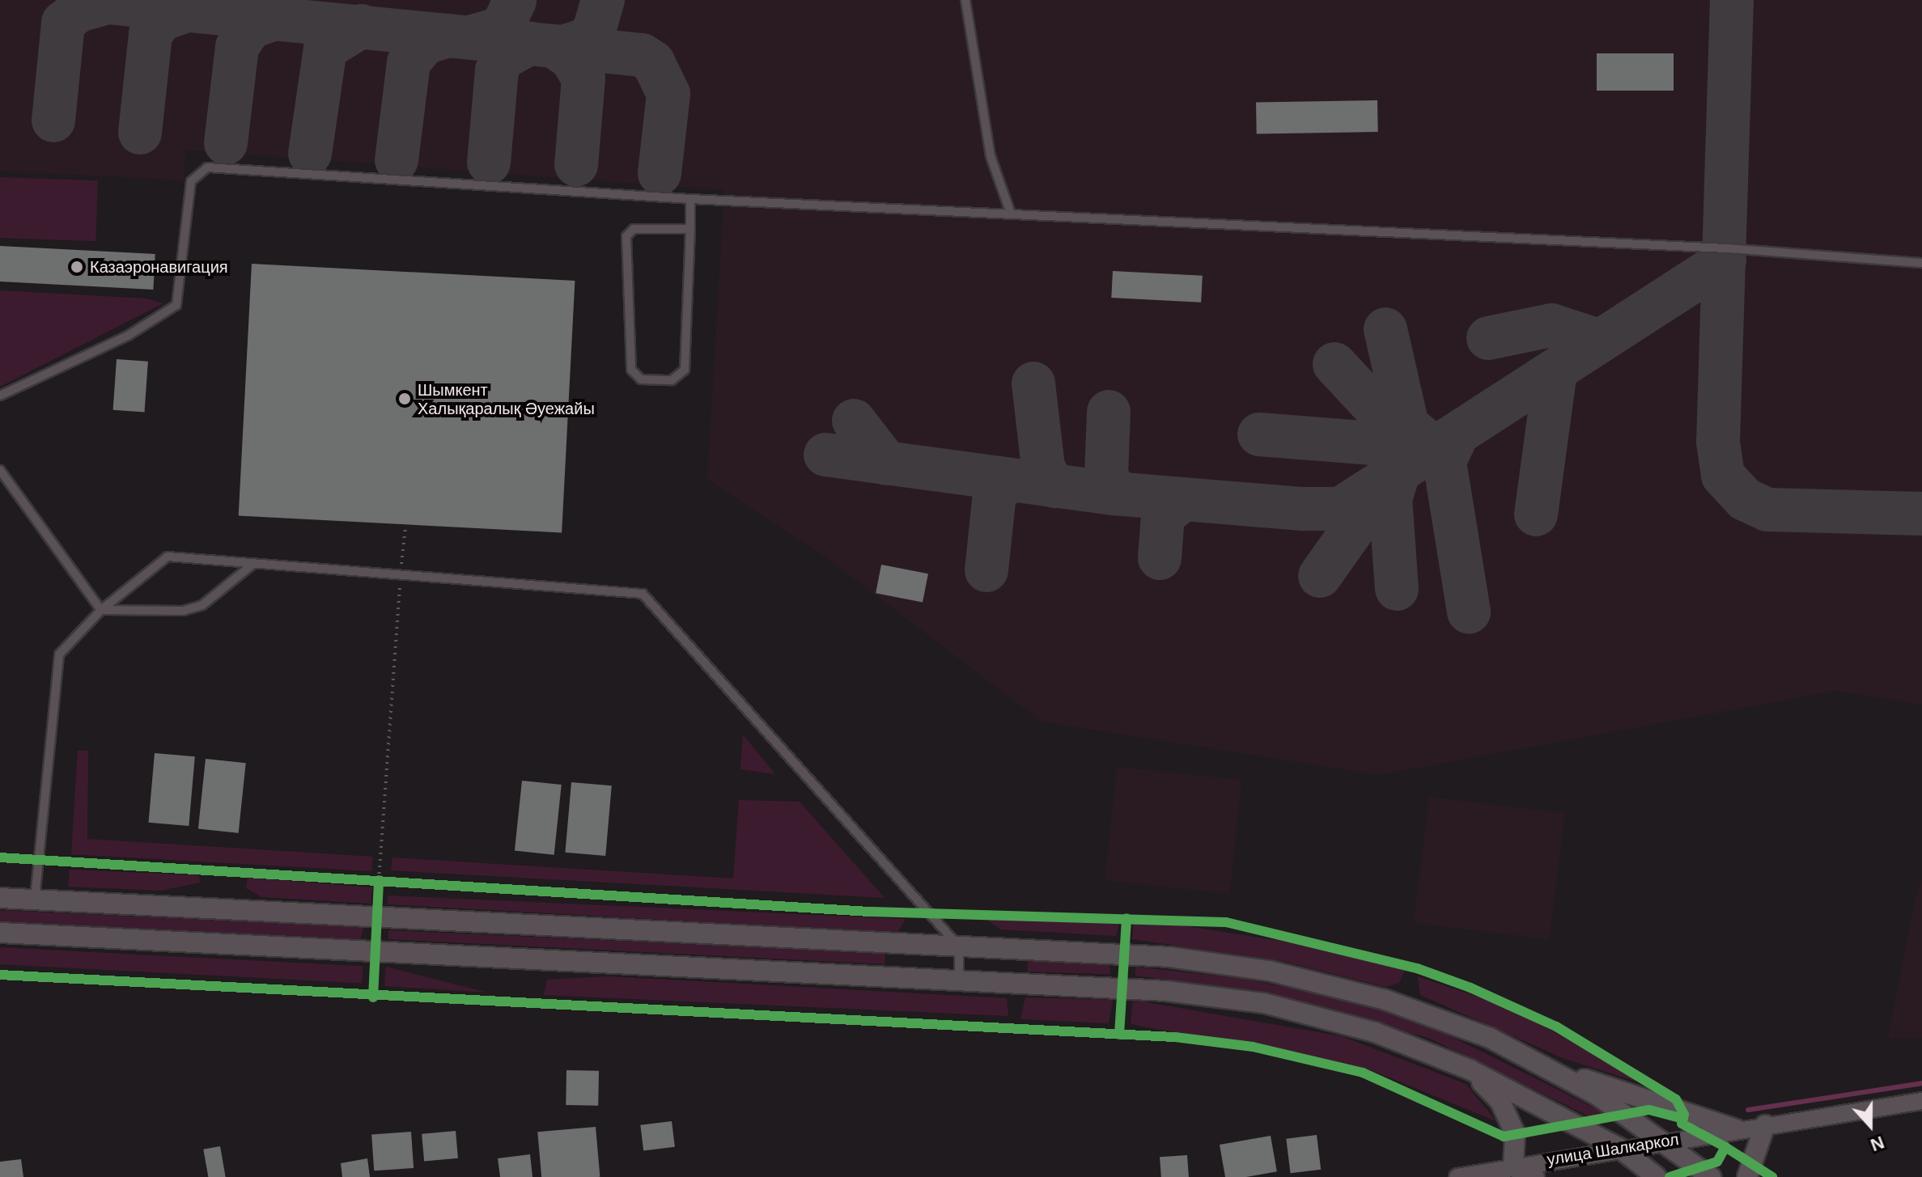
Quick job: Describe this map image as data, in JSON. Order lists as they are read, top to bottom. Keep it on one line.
{"streets":{"street":["улица Шалкаркол"]},"places":["Казаэронавигация","Шымкент Халықаралық Әуежайы"],"north":"bottom"}
